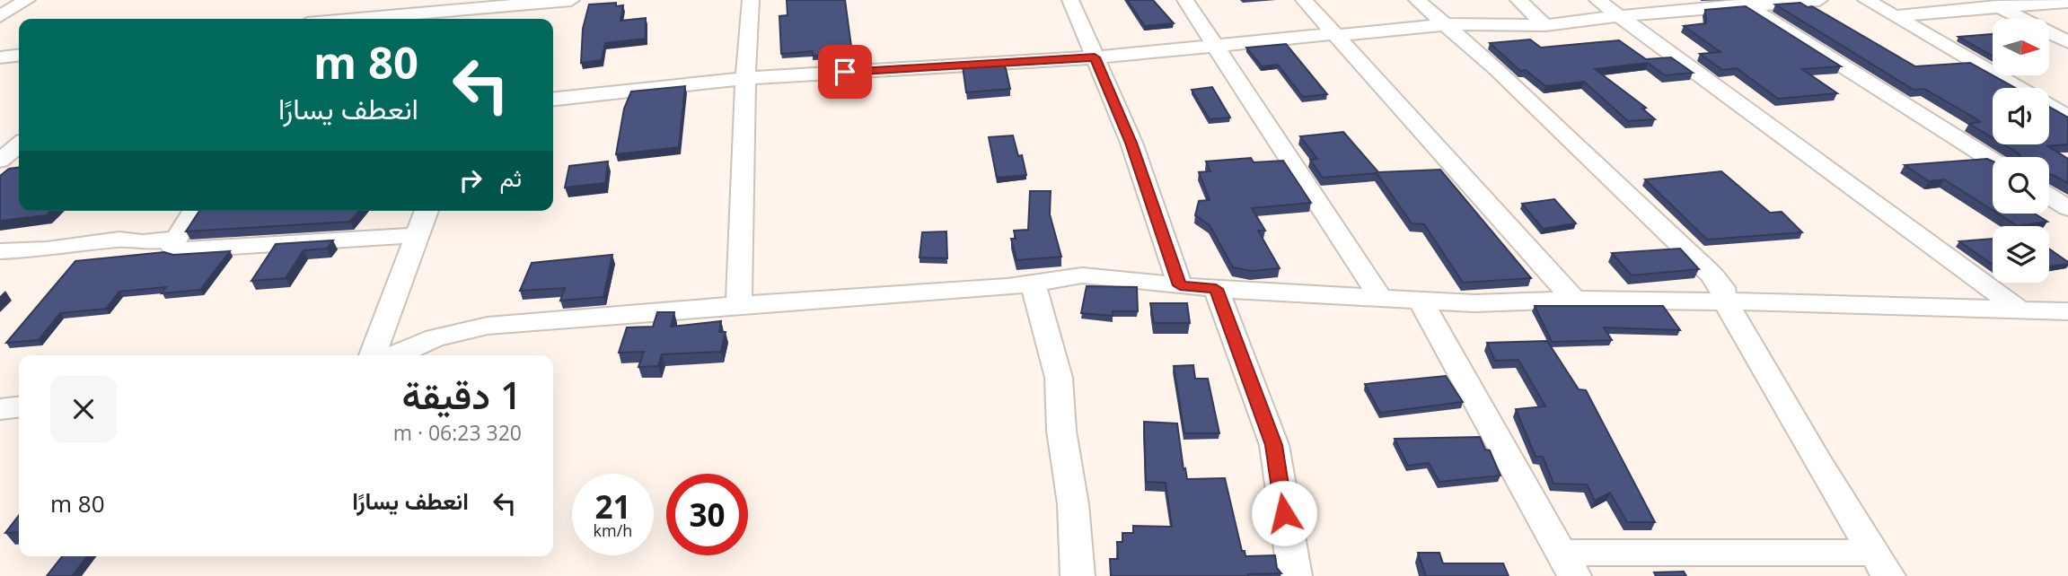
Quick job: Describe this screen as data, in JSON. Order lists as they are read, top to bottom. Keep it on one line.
{"north":"right","page":{"turn":["80 m","انعطف يسارًا"],"then":"ثم","heading":["1 دقيقة","320 m · 06:23"],"list":[{"name":"انعطف يسارًا","value":"80 m"}],"speed":"21 km/h","limit":"30"}}
